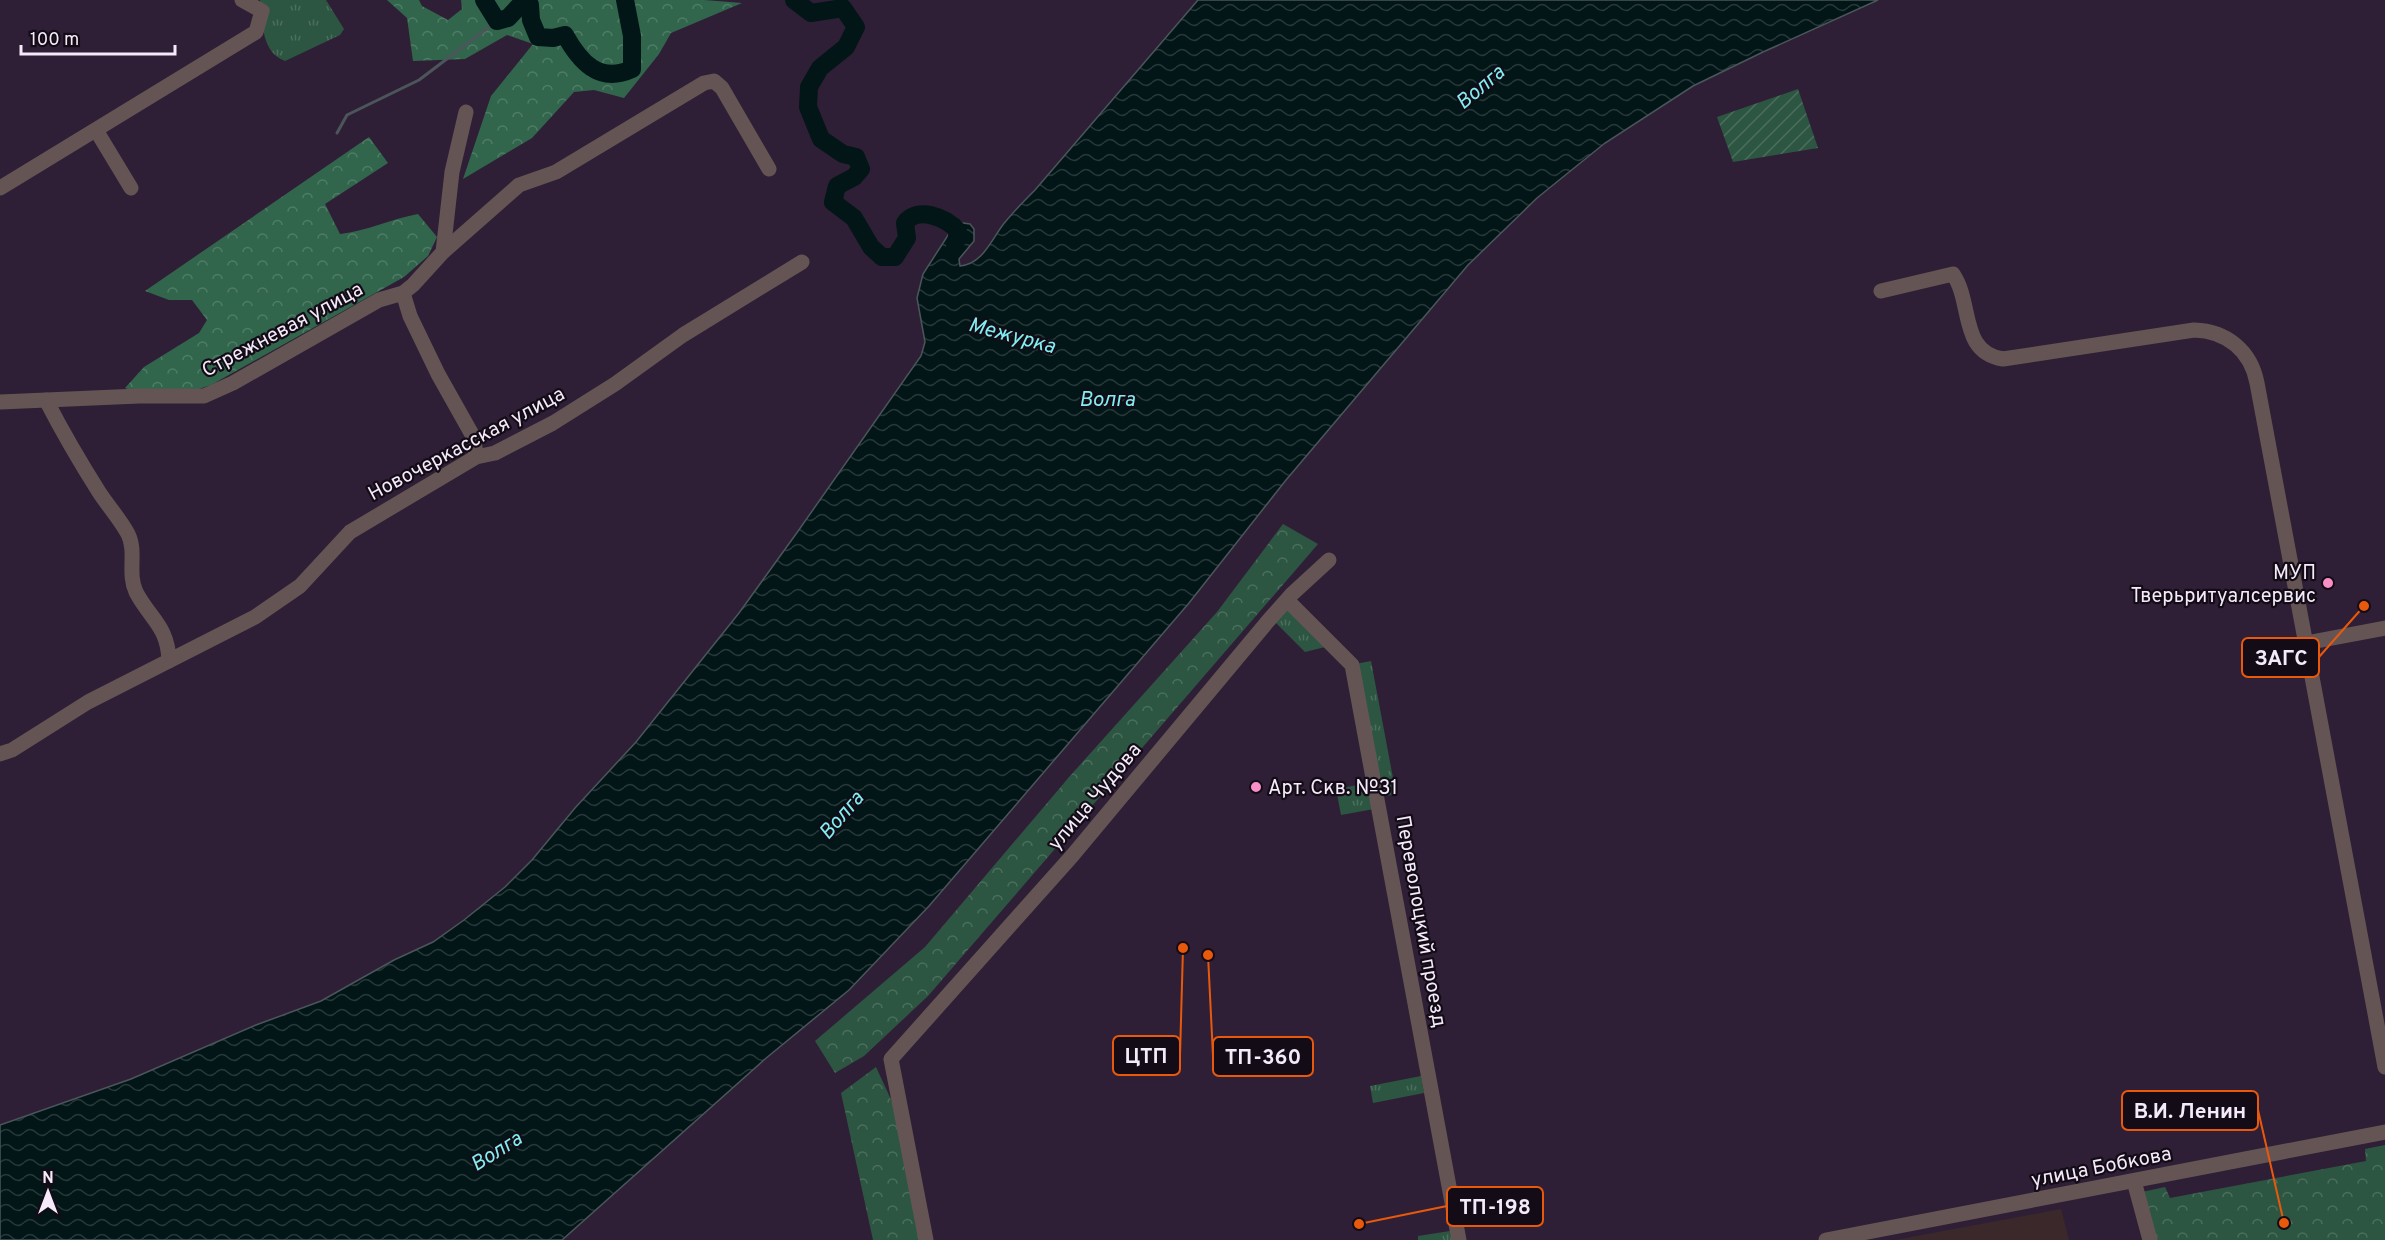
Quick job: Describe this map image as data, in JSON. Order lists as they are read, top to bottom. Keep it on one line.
{"streets":{"street":["Стрежневая улица","Новочеркасская улица","улица Чудова","Переволоцкий проезд","улица Бобкова"]},"crossings":[["улица Чудова","Переволоцкий проезд"]],"water":["Волга","Межурка"],"places":["МУП Тверьритуалсервис","ЗАГС","Арт. Скв. №31","ЦТП","ТП-360","В.И. Ленин","ТП-198"],"scale_bar":"100 m","north":"top"}
